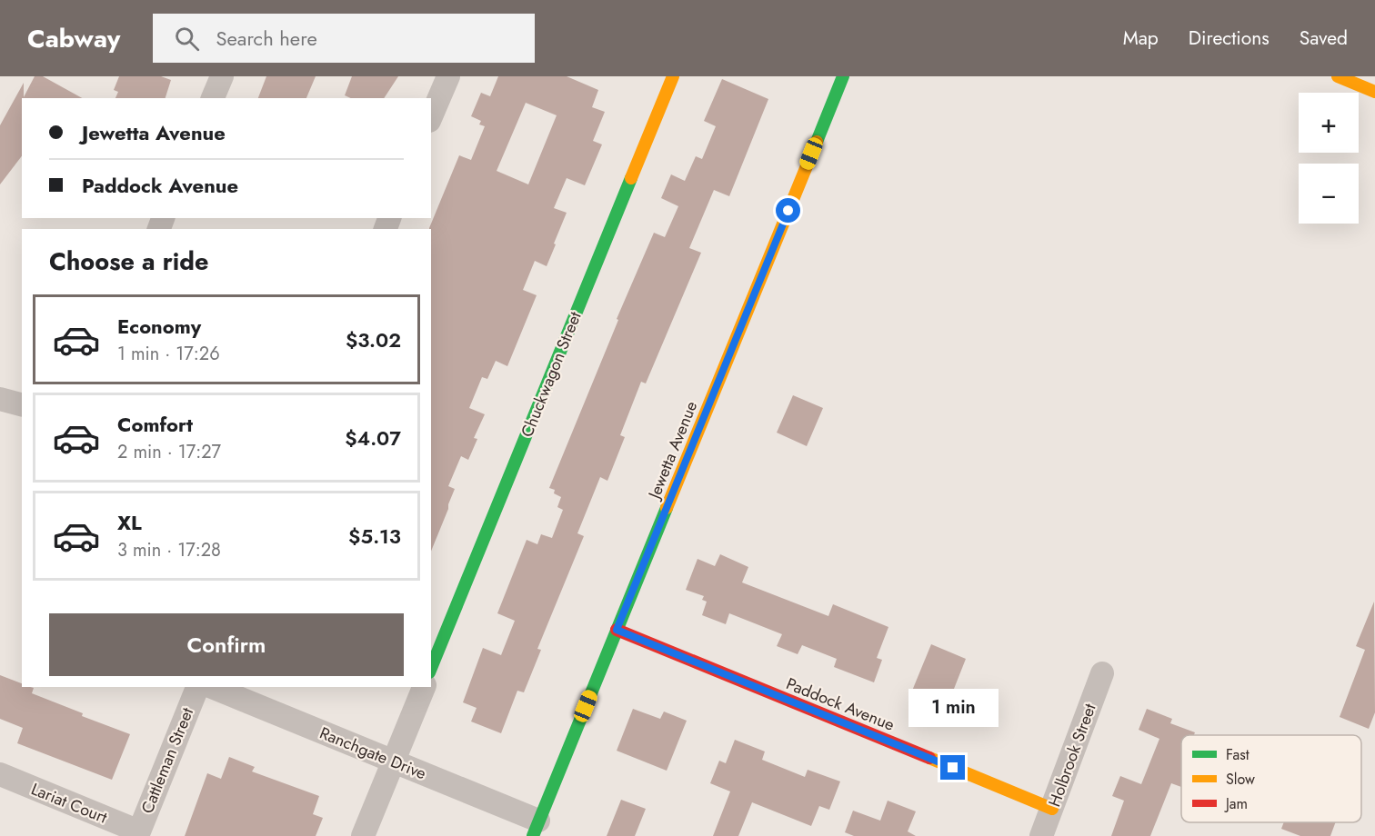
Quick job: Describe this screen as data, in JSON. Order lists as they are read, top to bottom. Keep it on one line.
{"streets":{"street":["Chuckwagon Street","Jewetta Avenue","Paddock Avenue","Ranchgate Drive","Holbrook Street","Cattleman Street","Lariat Court"]},"crossings":[["Jewetta Avenue","Paddock Avenue"],["Jewetta Avenue","Ranchgate Drive"],["Paddock Avenue","Holbrook Street"],["Cattleman Street","Lariat Court"]],"legend":["Fast","Slow","Jam"],"page":{"header":"Cabway","search":"Search here","nav":["Map","Directions","Saved"],"map_buttons":["+","−"],"banner":["Jewetta Avenue","Paddock Avenue"],"heading":"Choose a ride","list":[{"name":"Economy","note":"1 min · 17:26","value":"$3.02"},{"name":"Comfort","note":"2 min · 17:27","value":"$4.07"},{"name":"XL","note":"3 min · 17:28","value":"$5.13"}],"buttons":"Confirm","bubble":"1 min"}}
